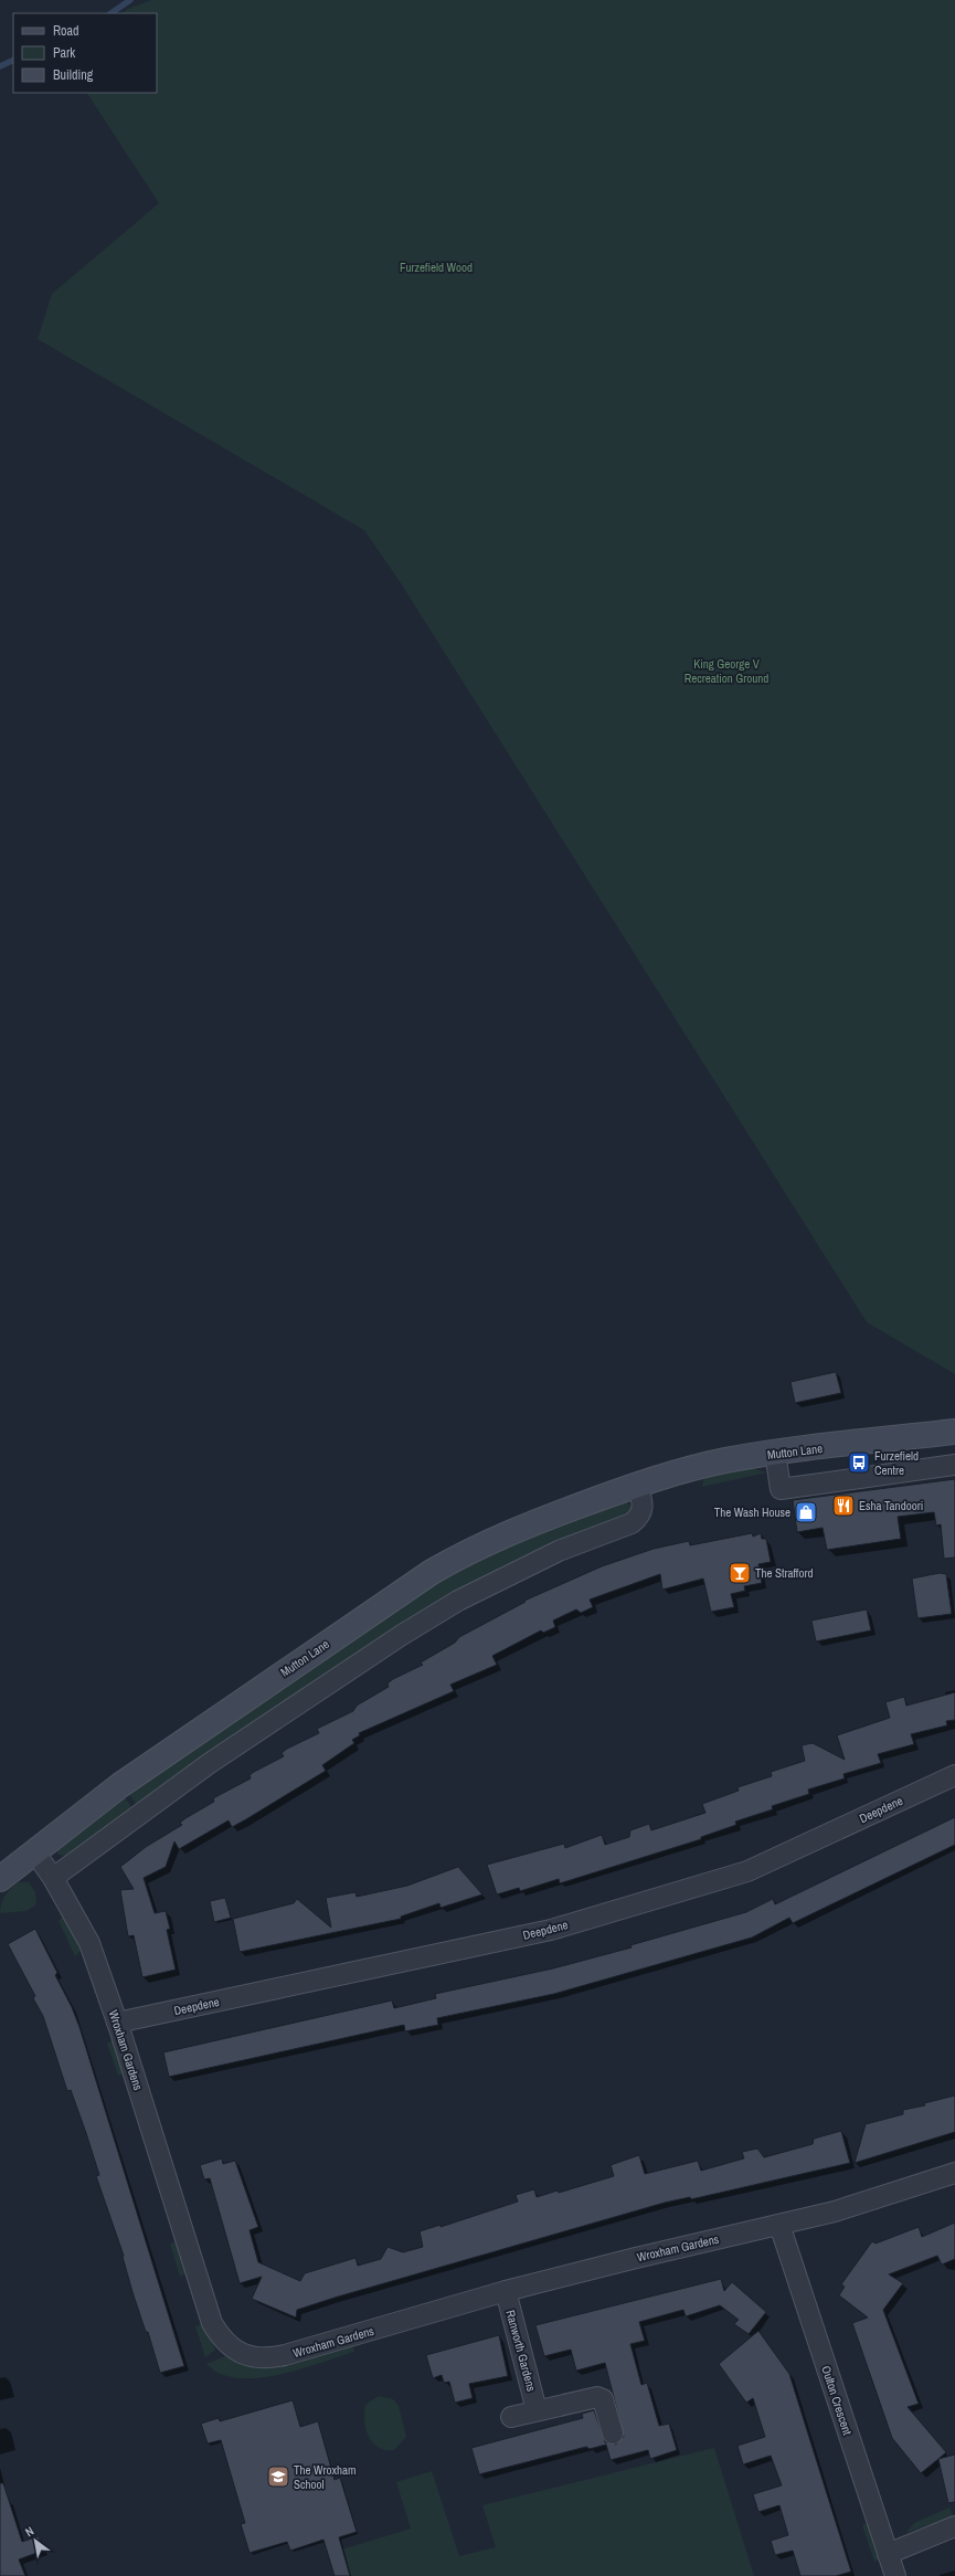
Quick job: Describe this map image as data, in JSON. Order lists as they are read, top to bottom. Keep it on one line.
{"streets":{"main road":["Mutton Lane"],"street":["Deepdene","Wroxham Gardens","Ranworth Gardens","Oulton Crescent"]},"crossings":[["Mutton Lane","Wroxham Gardens"],["Deepdene","Wroxham Gardens"],["Wroxham Gardens","Ranworth Gardens"],["Wroxham Gardens","Oulton Crescent"]],"parks":["Furzefield Wood","King George V Recreation Ground"],"places":{"bus stop":["Furzefield Centre"],"restaurant":["Esha Tandoori"],"shop":["The Wash House"],"bar":["The Strafford"],"school or university":["The Wroxham School"]},"legend":["Road","Park","Building"],"north":"top left"}
